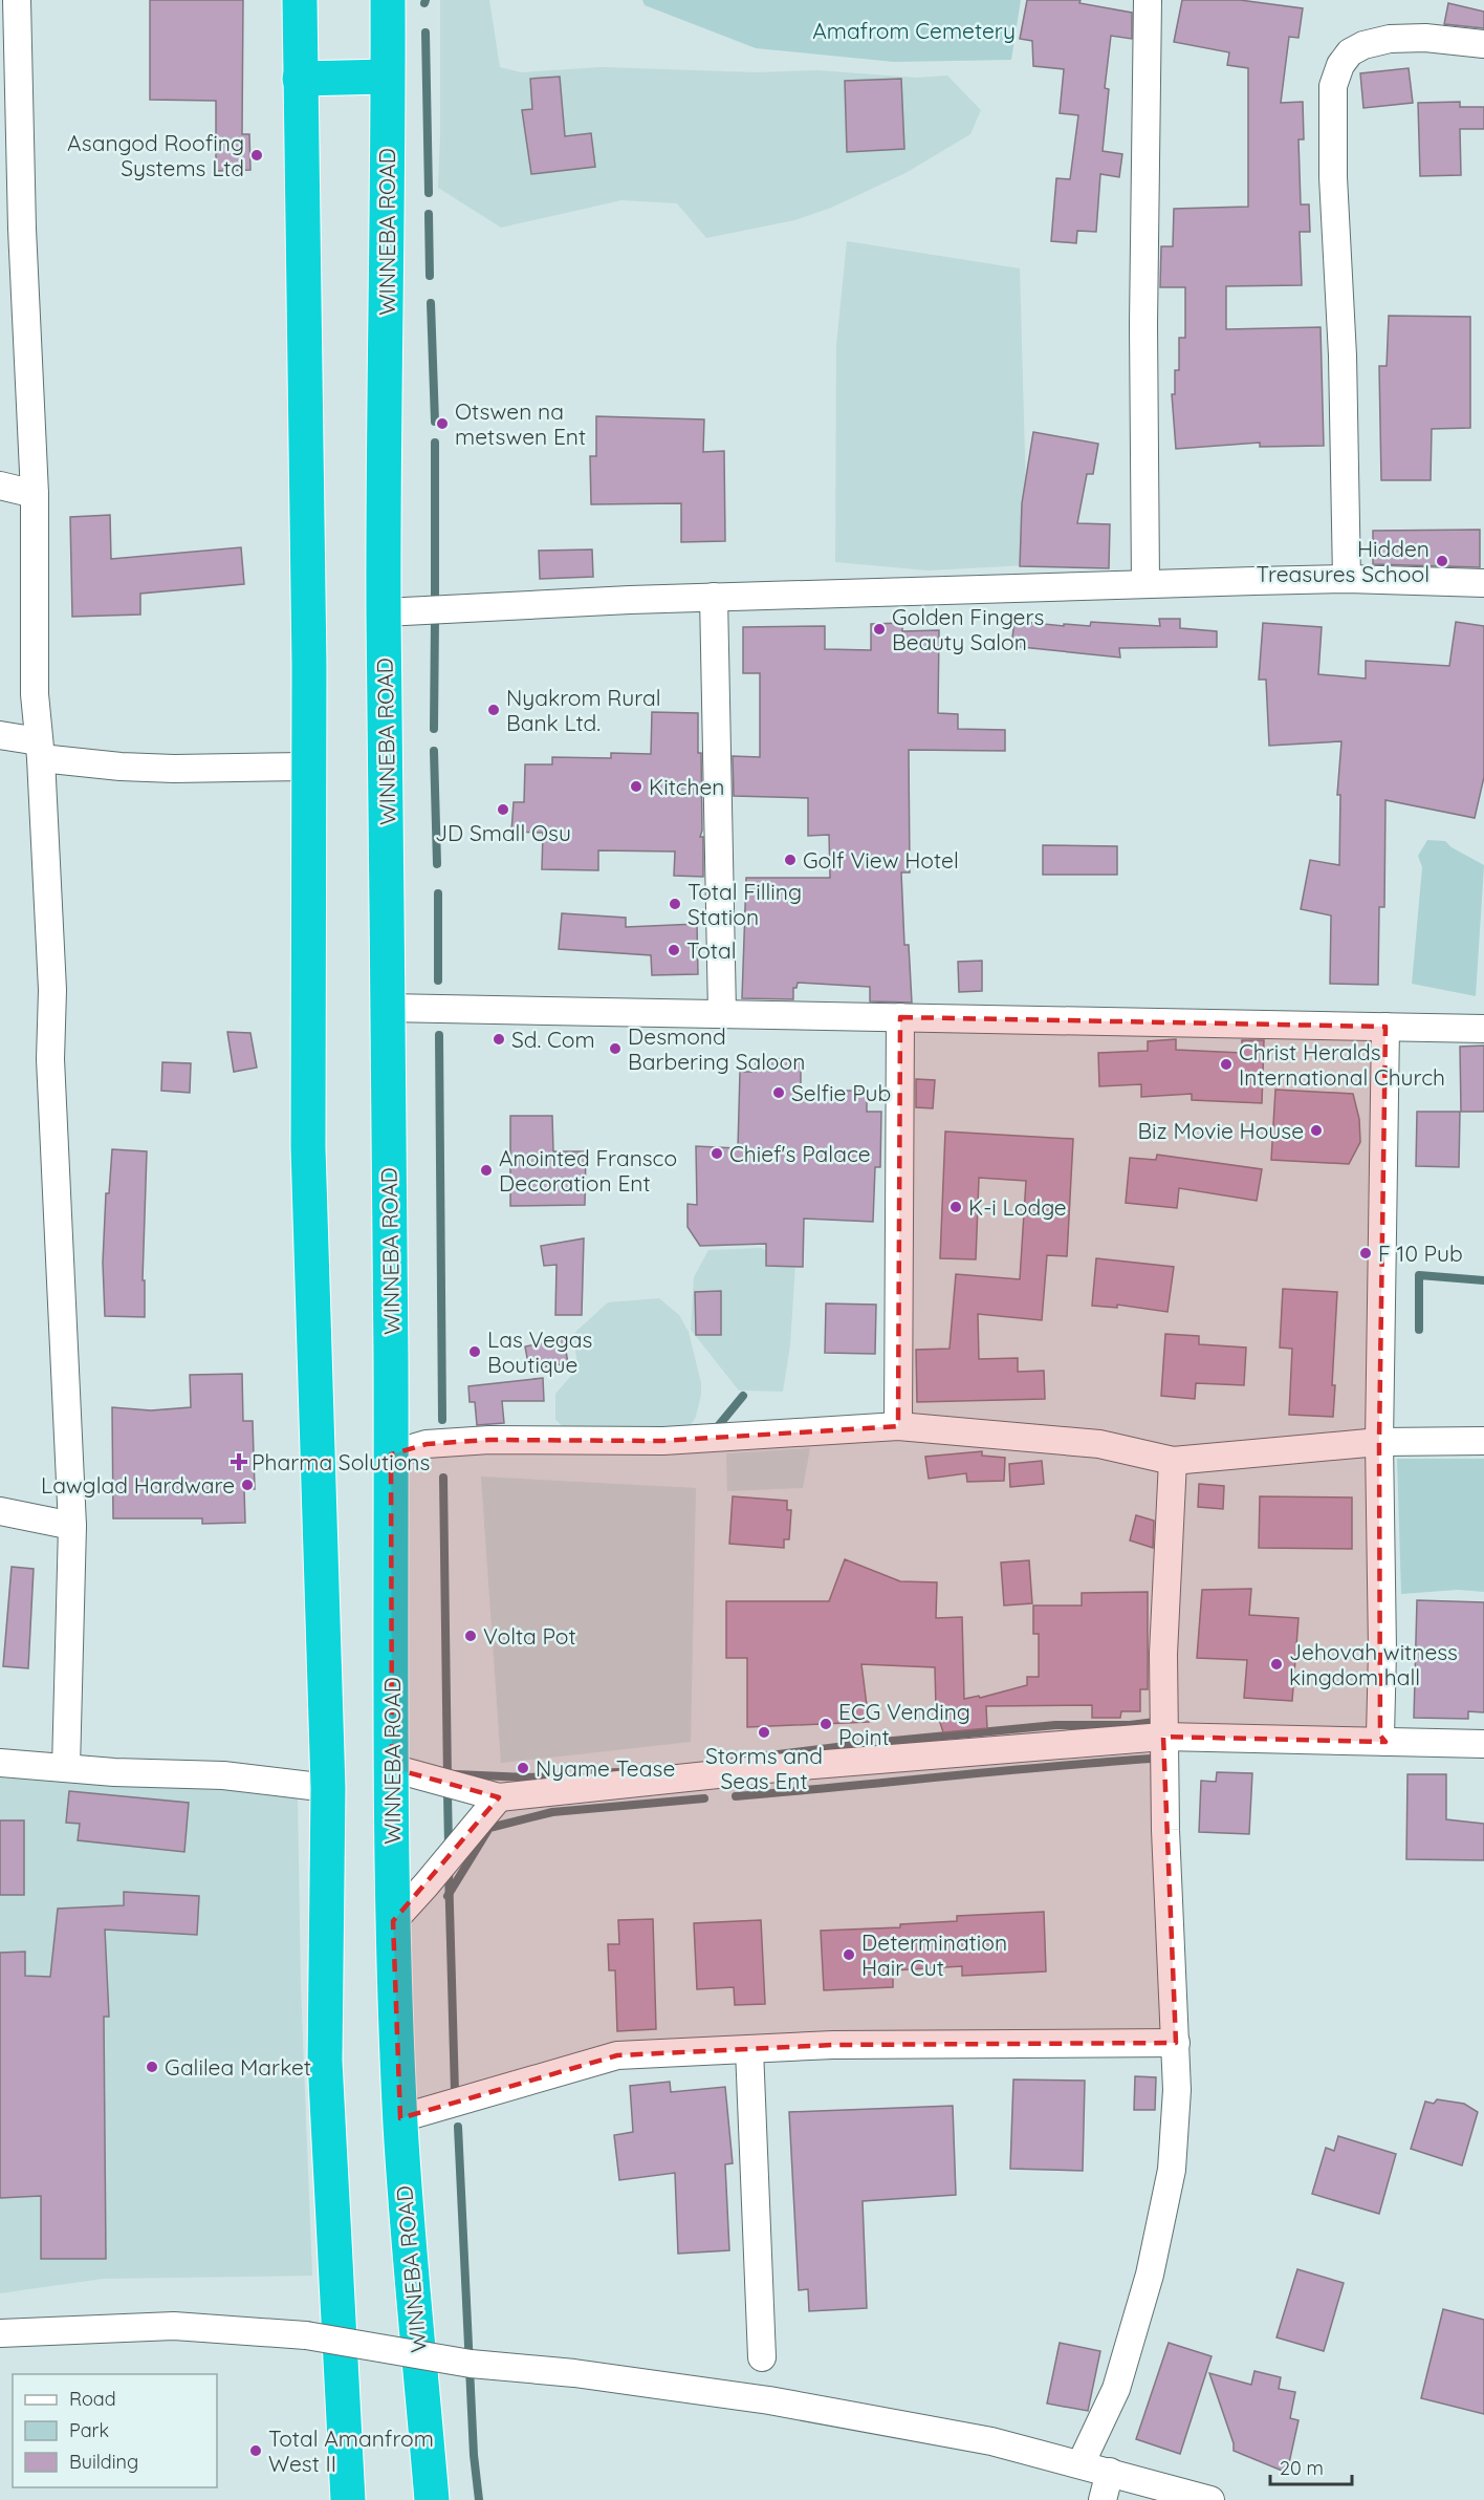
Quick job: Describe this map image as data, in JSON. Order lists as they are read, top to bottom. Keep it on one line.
{"streets":{"highway":["WINNEBA ROAD"]},"parks":["Amafrom Cemetery"],"places":{"other":["Asangod Roofing Systems Ltd","Otswen na metswen Ent","Hidden Treasures School","Golden Fingers Beauty Salon","Nyakrom Rural Bank Ltd.","Kitchen","JD Small Osu","Golf View Hotel","Total Filling Station","Total","Sd. Com","Desmond Barbering Saloon","Christ Heralds International Church","Selfie Pub","Biz Movie House","Chief's Palace","Anointed Fransco Decoration Ent","K-i Lodge","F 10 Pub","Las Vegas Boutique","Lawglad Hardware","Volta Pot","Jehovah witness kingdom hall","ECG Vending Point","Storms and Seas Ent","Nyame Tease","Determination Hair Cut","Galilea Market","Total Amanfrom West II"],"health":["Pharma Solutions"]},"legend":["Road","Park","Building"],"scale_bar":"20 m"}
